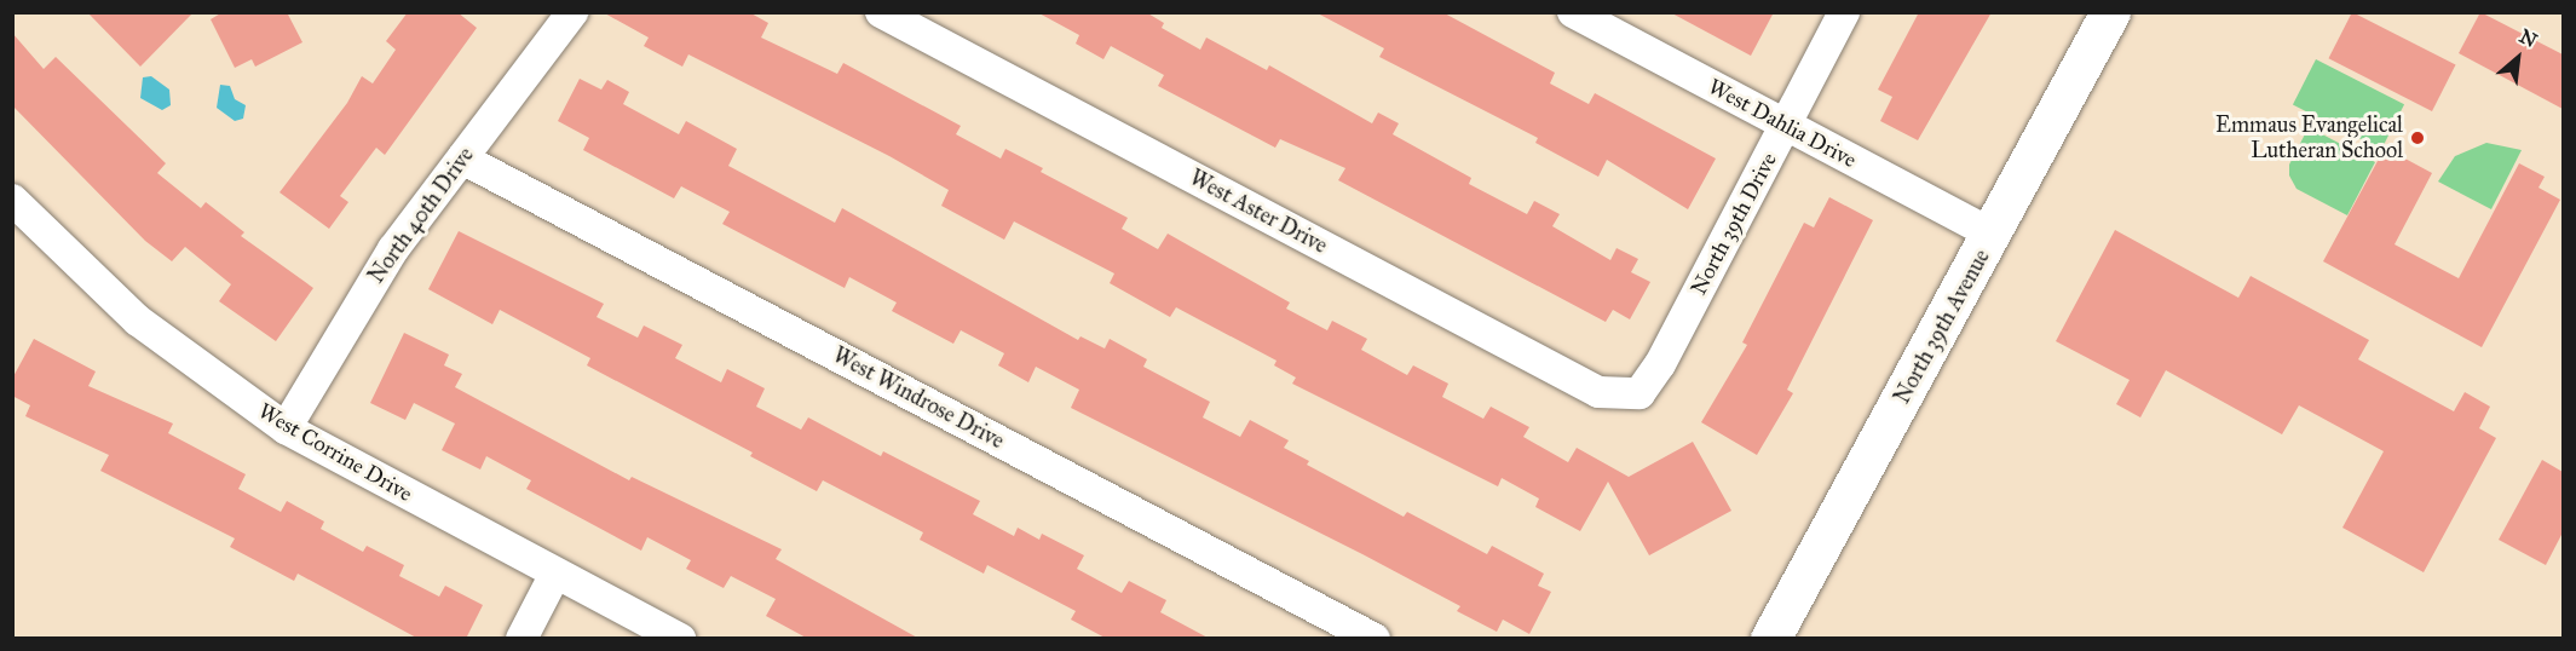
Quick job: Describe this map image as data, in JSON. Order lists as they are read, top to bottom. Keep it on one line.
{"streets":{"street":["West Dahlia Drive","West Aster Drive","North 40th Drive","North 39th Drive","North 39th Avenue","West Windrose Drive","West Corrine Drive"]},"crossings":[["West Dahlia Drive","North 39th Drive"],["West Dahlia Drive","North 39th Avenue"],["West Aster Drive","North 39th Drive"],["North 40th Drive","West Windrose Drive"],["North 40th Drive","West Corrine Drive"]],"places":["Emmaus Evangelical Lutheran School"],"north":"top right"}
